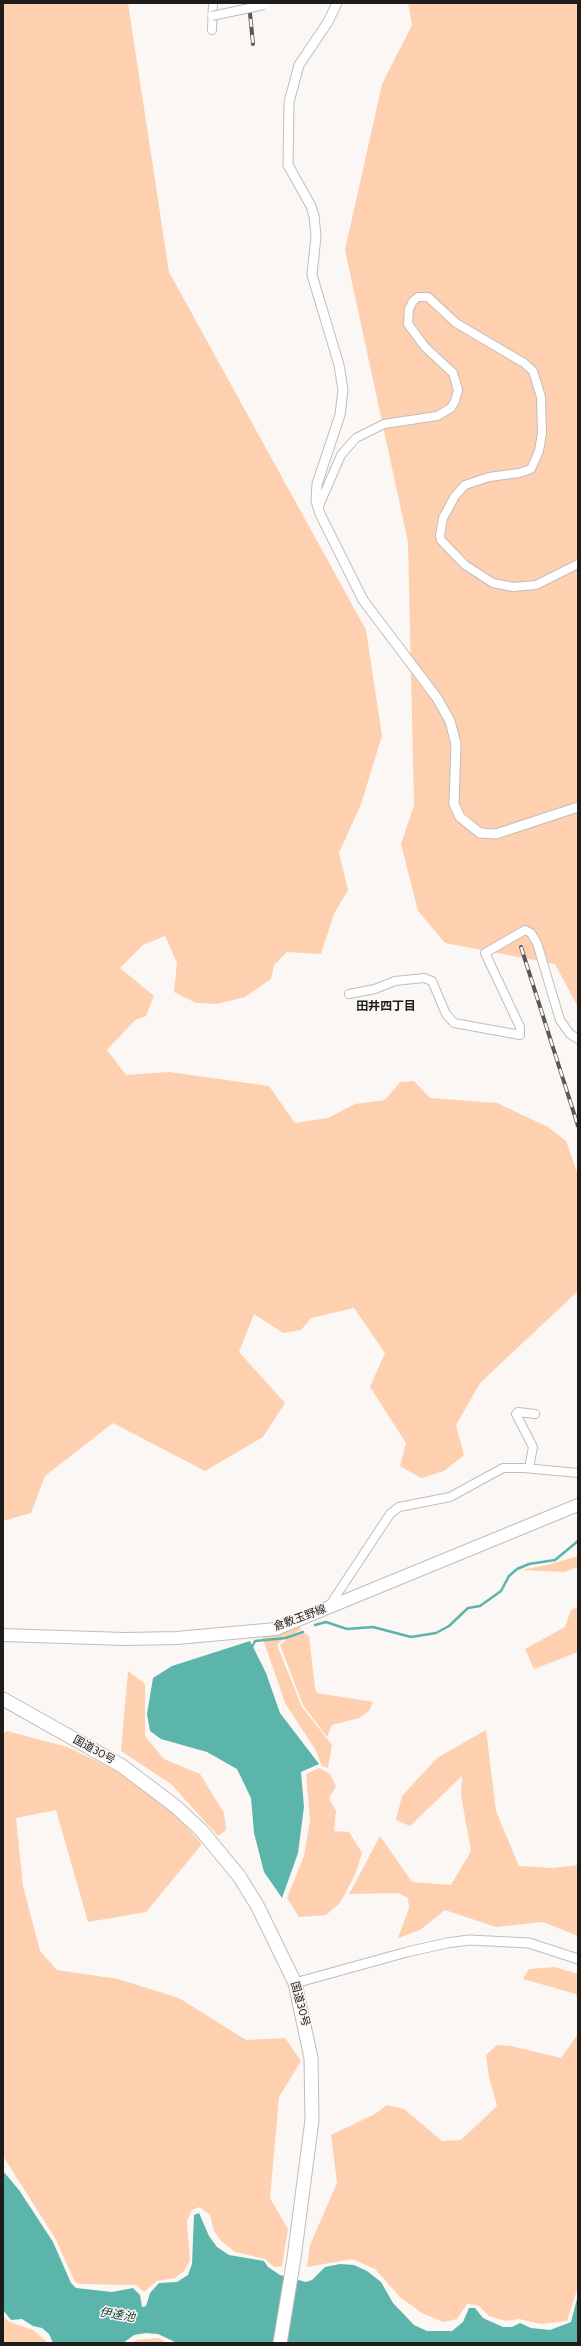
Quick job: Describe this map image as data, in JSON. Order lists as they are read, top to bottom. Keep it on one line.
{"streets":{"highway":["国道30号"],"main road":["倉敷玉野線"]},"districts":["田井四丁目"],"water":["伊達池"]}
